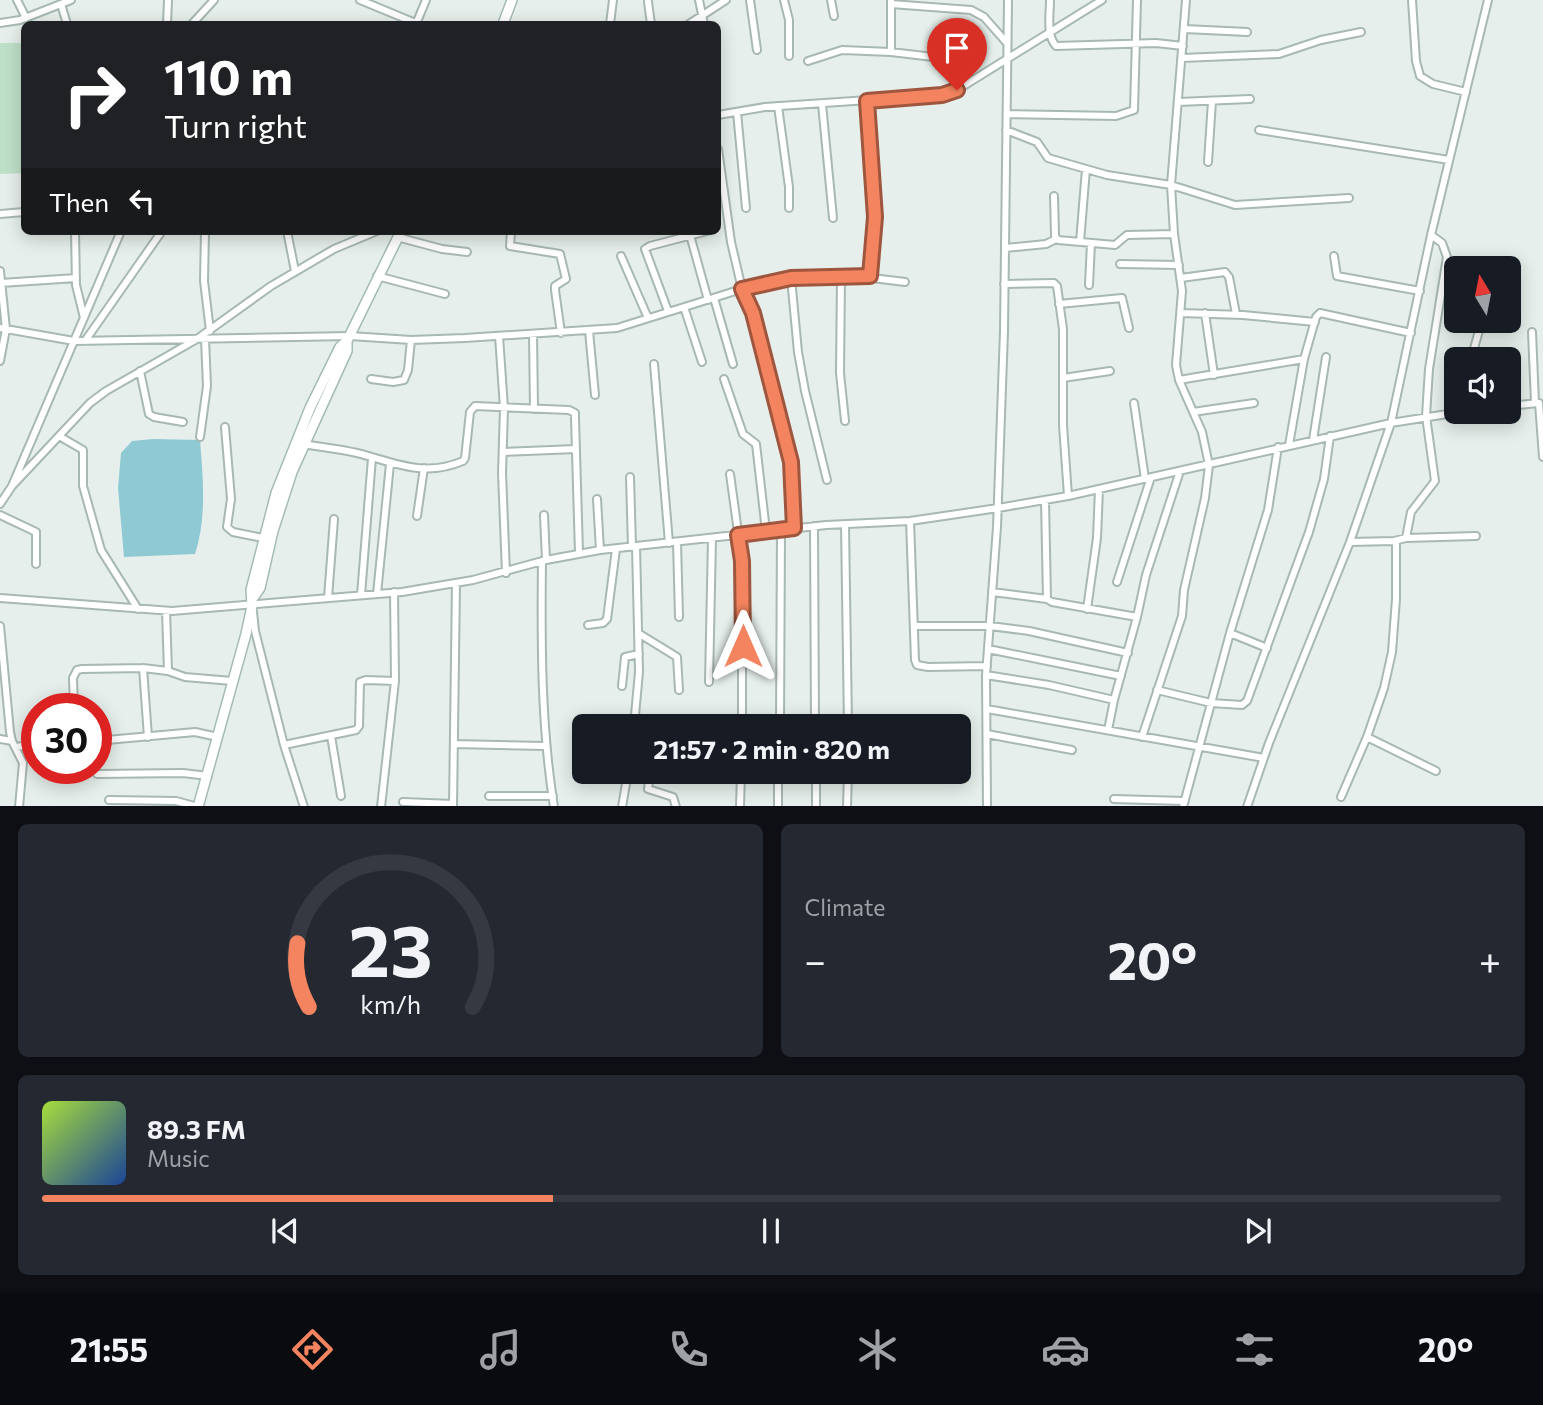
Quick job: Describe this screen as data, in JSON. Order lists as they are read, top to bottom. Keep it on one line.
{"north":"top","page":{"turn":["110 m","Turn right"],"then":"Then","limit":"30","trip":"21:57 · 2 min · 820 m","tile":"Climate","heat":["−","20°","+"],"song":["89.3 FM","Music"],"tabs":["21:55","20°"],"gauge":["23","km/h"]}}
